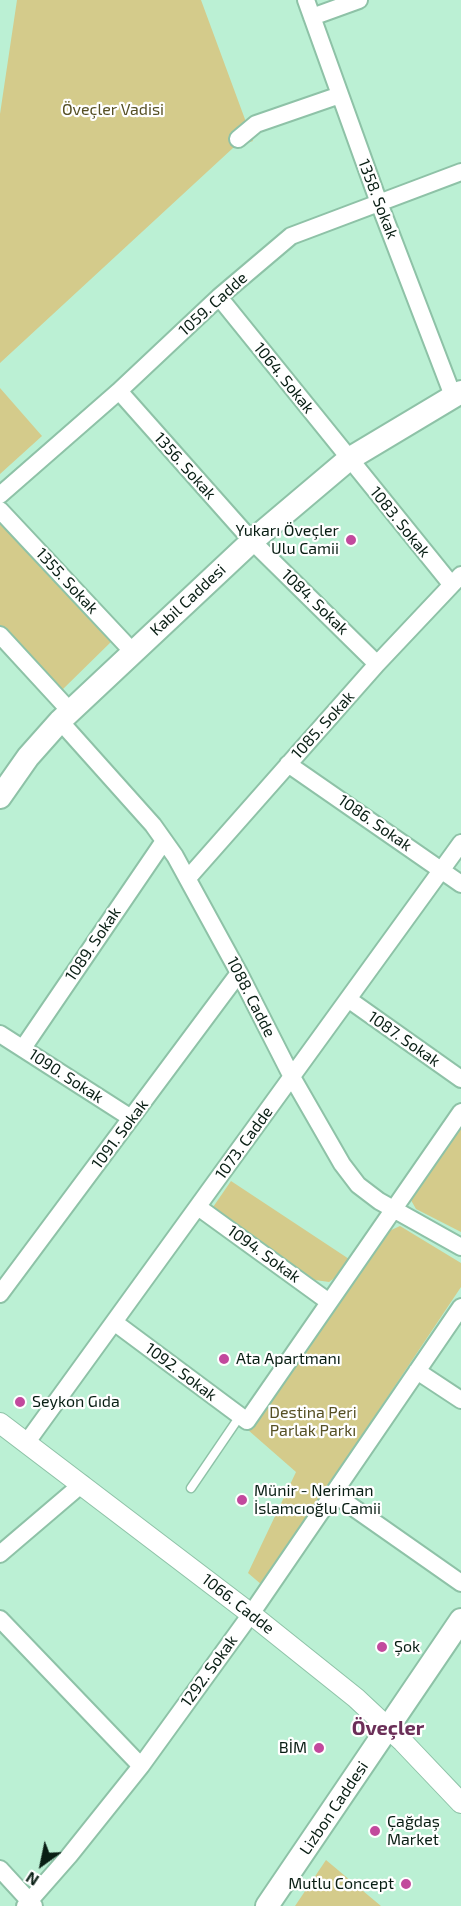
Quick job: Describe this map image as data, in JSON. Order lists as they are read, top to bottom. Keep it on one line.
{"streets":{"main road":["Kabil Caddesi","Lizbon Caddesi"],"street":["1358. Sokak","1059. Cadde","1064. Sokak","1356. Sokak","1083. Sokak","1355. Sokak","1084. Sokak","1085. Sokak","1086. Sokak","1089. Sokak","1088. Cadde","1087. Sokak","1090. Sokak","1091. Sokak","1073. Cadde","1094. Sokak","1092. Sokak","1066. Cadde","1292. Sokak"]},"crossings":[["1358. Sokak","1059. Cadde"],["1358. Sokak","Kabil Caddesi"],["1059. Cadde","1064. Sokak"],["1059. Cadde","1356. Sokak"],["1064. Sokak","1083. Sokak"],["1064. Sokak","Kabil Caddesi"],["1356. Sokak","Kabil Caddesi"],["1356. Sokak","1084. Sokak"],["1083. Sokak","Kabil Caddesi"],["1083. Sokak","1085. Sokak"],["1355. Sokak","Kabil Caddesi"],["Kabil Caddesi","1084. Sokak"],["Kabil Caddesi","1088. Cadde"],["1084. Sokak","1085. Sokak"],["1085. Sokak","1086. Sokak"],["1085. Sokak","1088. Cadde"],["1086. Sokak","1073. Cadde"],["1089. Sokak","1088. Cadde"],["1089. Sokak","1090. Sokak"],["1088. Cadde","1091. Sokak"],["1088. Cadde","1073. Cadde"],["1087. Sokak","1073. Cadde"],["1090. Sokak","1091. Sokak"],["1073. Cadde","1094. Sokak"],["1073. Cadde","1092. Sokak"],["1073. Cadde","1066. Cadde"],["1066. Cadde","1292. Sokak"],["1066. Cadde","Lizbon Caddesi"]],"districts":["Öveçler"],"parks":["Öveçler Vadisi","Destina Peri Parlak Parkı"],"places":["Yukarı Öveçler Ulu Camii","Ata Apartmanı","Seykon Gıda","Münir - Neriman İslamcıoğlu Camii","Şok","BİM","Çağdaş Market","Mutlu Concept"],"north":"bottom left"}
